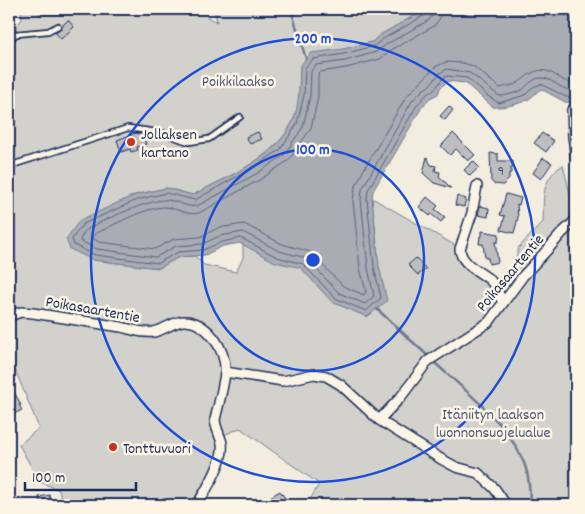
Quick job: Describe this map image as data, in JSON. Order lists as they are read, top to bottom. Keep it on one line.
{"streets":{"street":["Poikasaartentie"]},"parks":["Poikkilaakso","Itäniityn laakson luonnonsuojelualue"],"places":["Jollaksen kartano","Tonttuvuori"],"house_numbers":["9"],"scale_bar":"100 m","rings":["200 m","100 m"]}
